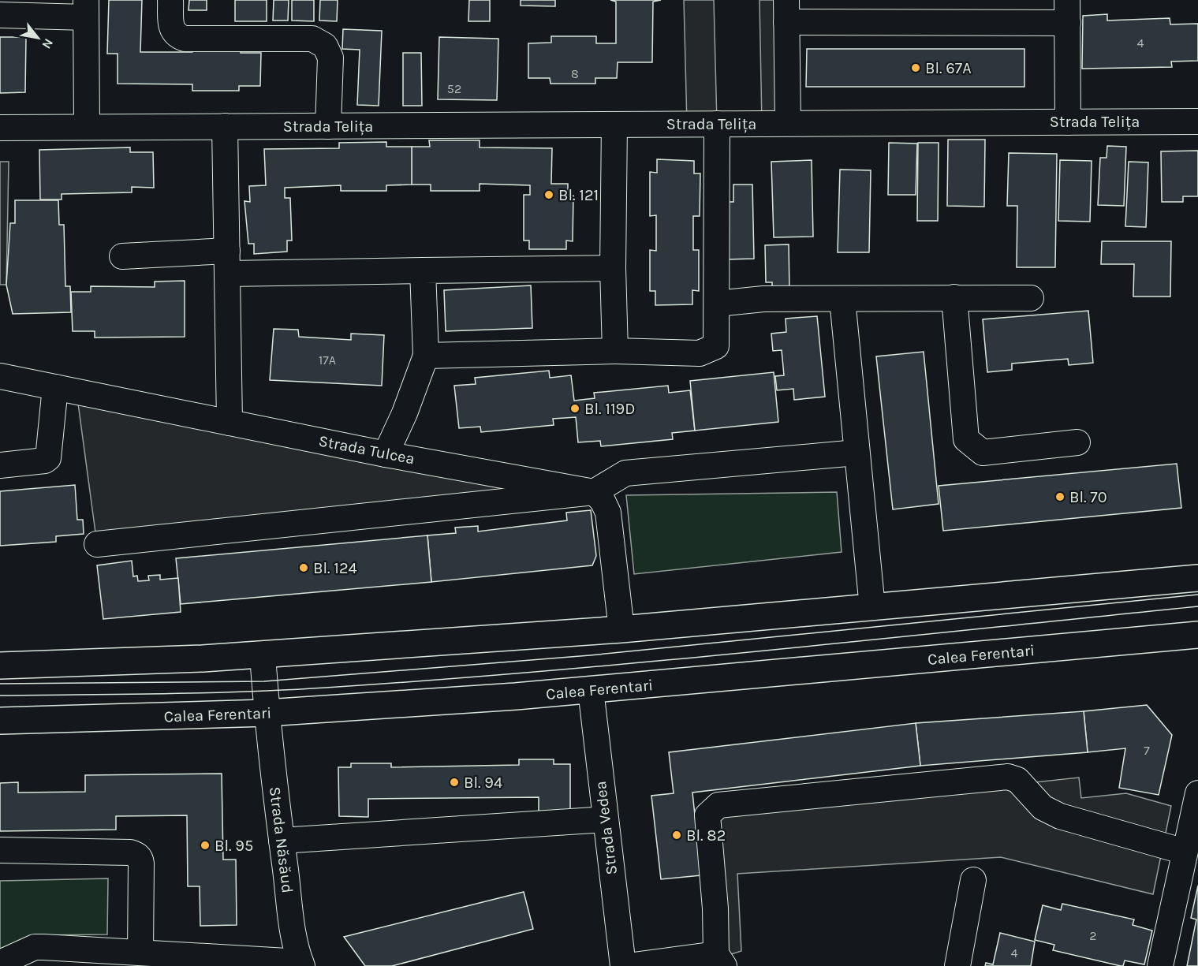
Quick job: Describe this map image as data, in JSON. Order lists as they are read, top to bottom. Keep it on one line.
{"streets":{"main road":["Calea Ferentari"],"street":["Strada Telița","Strada Tulcea","Strada Vedea","Strada Năsăud"]},"crossings":[["Calea Ferentari","Strada Vedea"],["Calea Ferentari","Strada Năsăud"]],"places":["Bl. 67A","Bl. 121","Bl. 119D","Bl. 70","Bl. 124","Bl. 94","Bl. 82","Bl. 95"],"house_numbers":["4","8","52","17A","7","2","4"],"north":"bottom right"}
